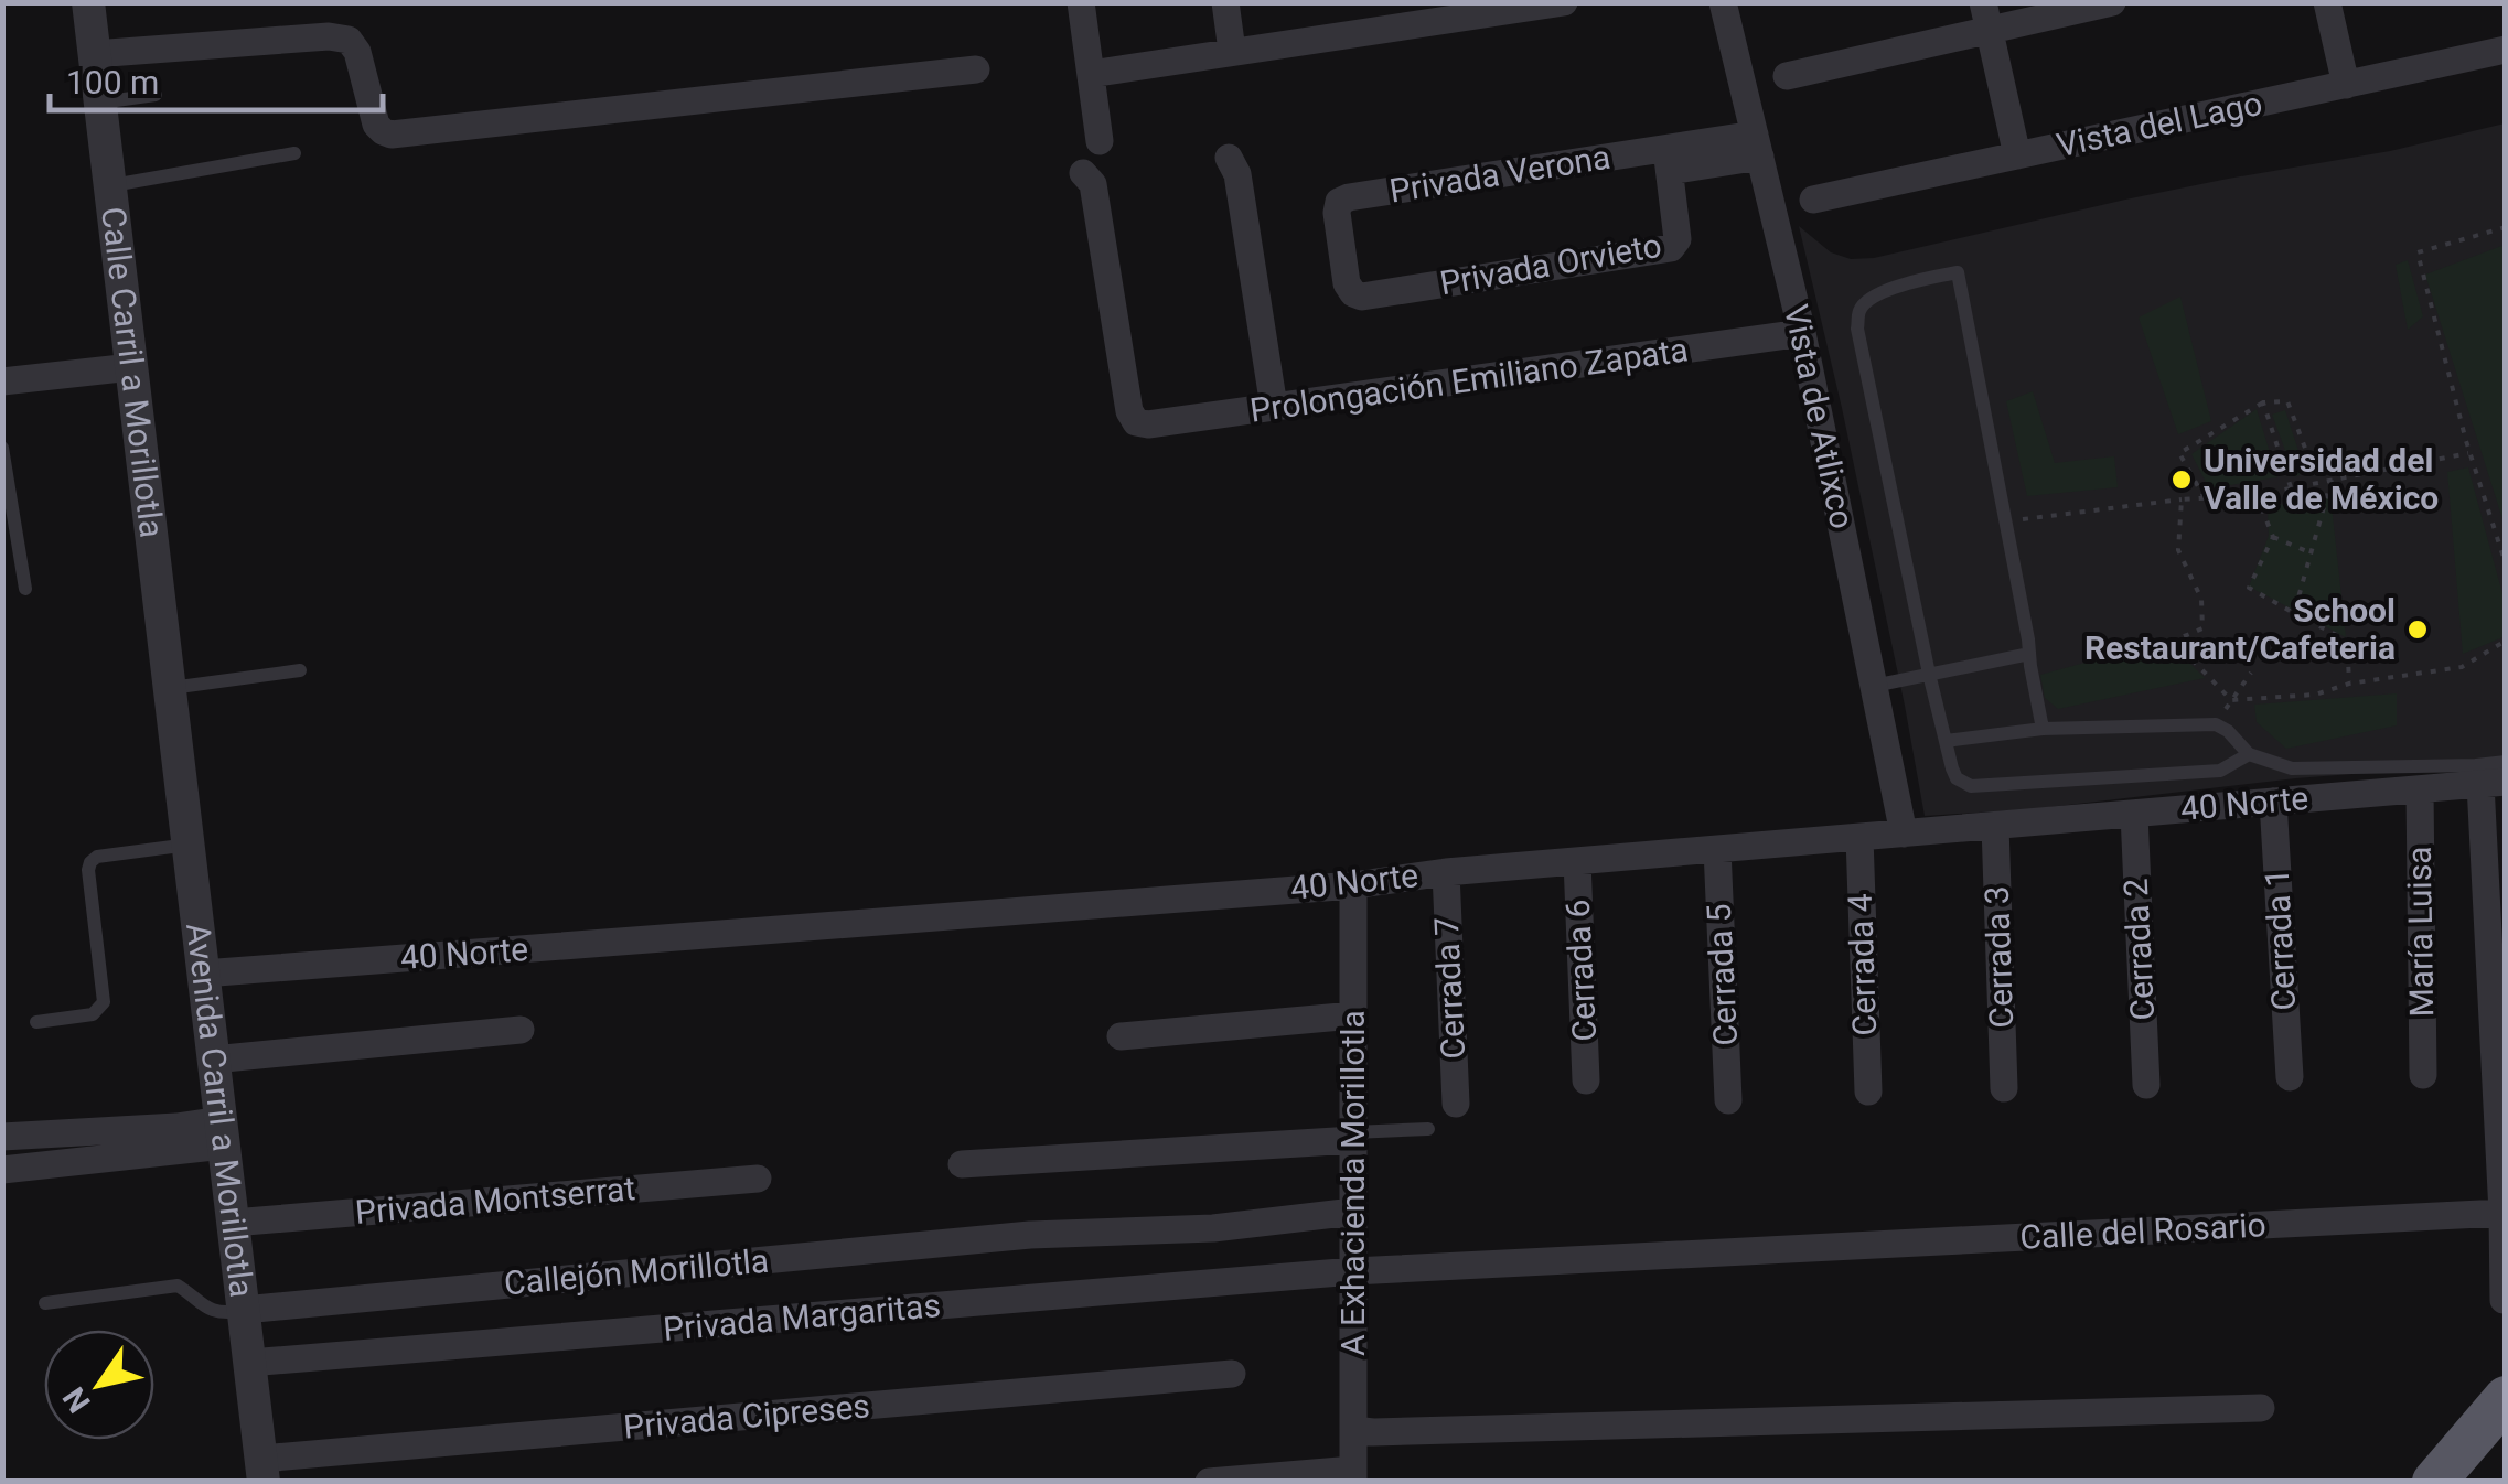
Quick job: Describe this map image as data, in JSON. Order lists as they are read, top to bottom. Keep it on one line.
{"streets":{"street":["Vista del Lago","Privada Verona","Privada Orvieto","Calle Carril a Morillotla","Prolongación Emiliano Zapata","Vista de Atlixco","40 Norte","María Luisa","Cerrada 1","Cerrada 2","Cerrada 3","Cerrada 4","Cerrada 6","Cerrada 5","Cerrada 7","Avenida Carril a Morillotla","A Exhacienda Morillotla","Privada Montserrat","Calle del Rosario","Callejón Morillotla","Privada Margaritas","Privada Cipreses"]},"crossings":[["Privada Verona","Privada Orvieto"],["Privada Verona","Vista de Atlixco"],["Calle Carril a Morillotla","Avenida Carril a Morillotla"],["Prolongación Emiliano Zapata","Vista de Atlixco"],["Vista de Atlixco","40 Norte"],["40 Norte","María Luisa"],["40 Norte","Cerrada 1"],["40 Norte","Cerrada 2"],["40 Norte","Cerrada 3"],["40 Norte","Cerrada 4"],["40 Norte","Cerrada 6"],["40 Norte","Cerrada 5"],["40 Norte","Cerrada 7"],["40 Norte","Avenida Carril a Morillotla"],["40 Norte","A Exhacienda Morillotla"],["Avenida Carril a Morillotla","Privada Montserrat"],["Avenida Carril a Morillotla","Callejón Morillotla"],["Avenida Carril a Morillotla","Privada Margaritas"],["Avenida Carril a Morillotla","Privada Cipreses"],["A Exhacienda Morillotla","Calle del Rosario"],["A Exhacienda Morillotla","Callejón Morillotla"],["A Exhacienda Morillotla","Privada Margaritas"],["Calle del Rosario","Privada Margaritas"]],"places":["Universidad del Valle de México","School Restaurant/Cafeteria"],"scale_bar":"100 m","north":"bottom left"}
